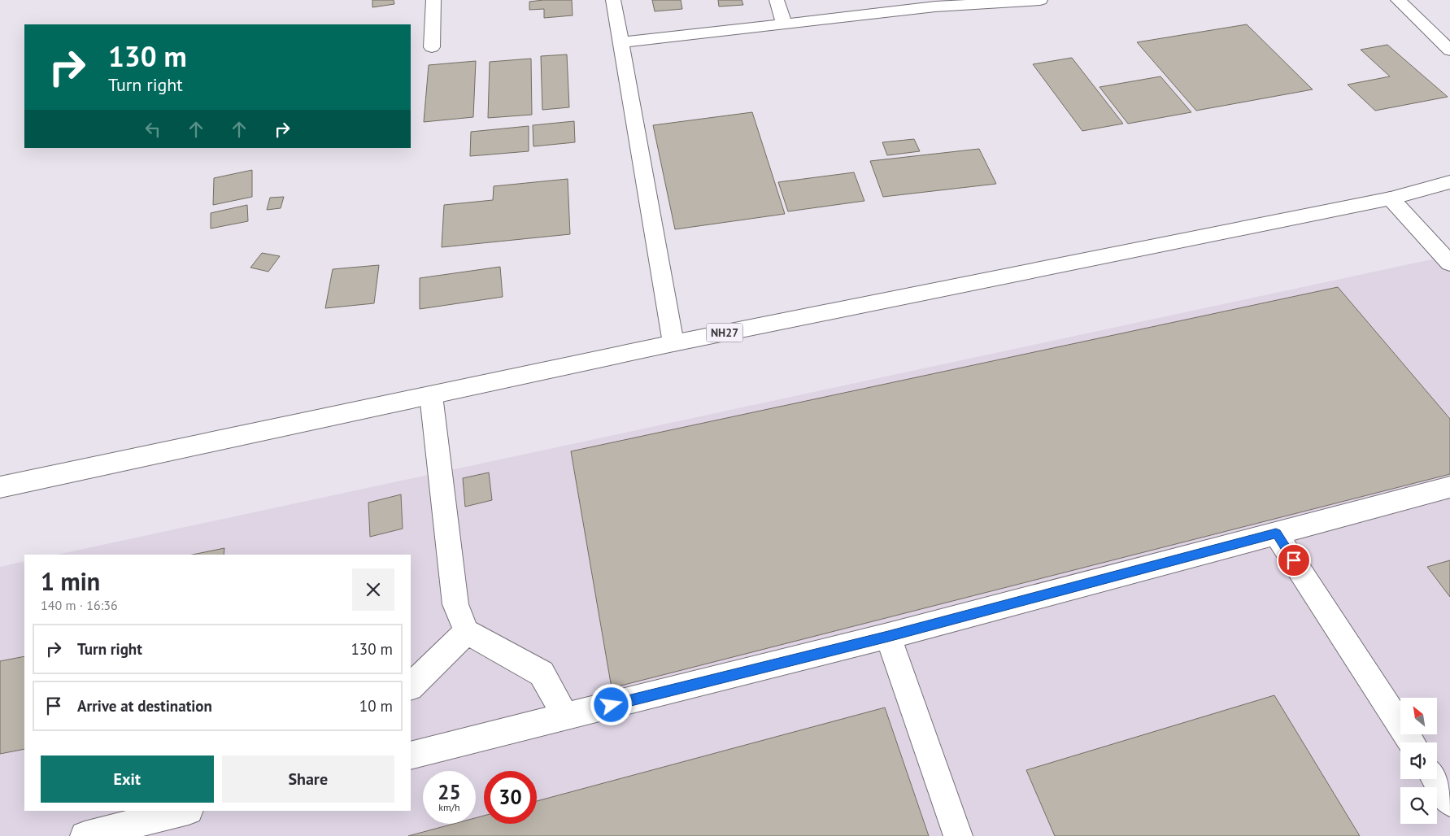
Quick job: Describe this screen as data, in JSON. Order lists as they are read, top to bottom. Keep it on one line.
{"streets":{"main road":["NH27"]},"north":"top left","page":{"turn":["130 m","Turn right"],"heading":["1 min","140 m · 16:36"],"list":[{"name":"Turn right","value":"130 m"},{"name":"Arrive at destination","value":"10 m"}],"buttons":["Exit","Share"],"speed":"25 km/h","limit":"30"}}
